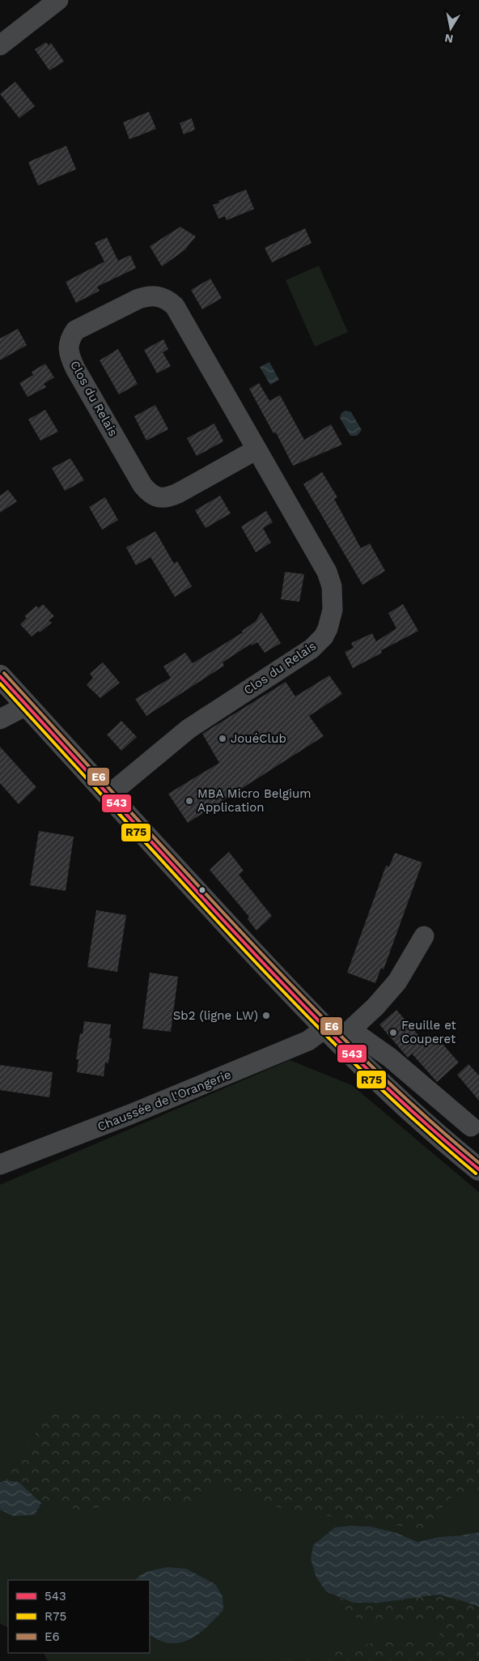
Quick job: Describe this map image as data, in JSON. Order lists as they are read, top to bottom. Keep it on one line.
{"streets":{"street":["Clos du Relais","Chaussée de l'Orangerie"]},"places":["JouéClub","MBA Micro Belgium Application","Sb2 (ligne LW)","Feuille et Couperet"],"lines":["transit line E6","transit line 543","transit line R75"],"legend":["543","R75","E6"],"north":"bottom"}
